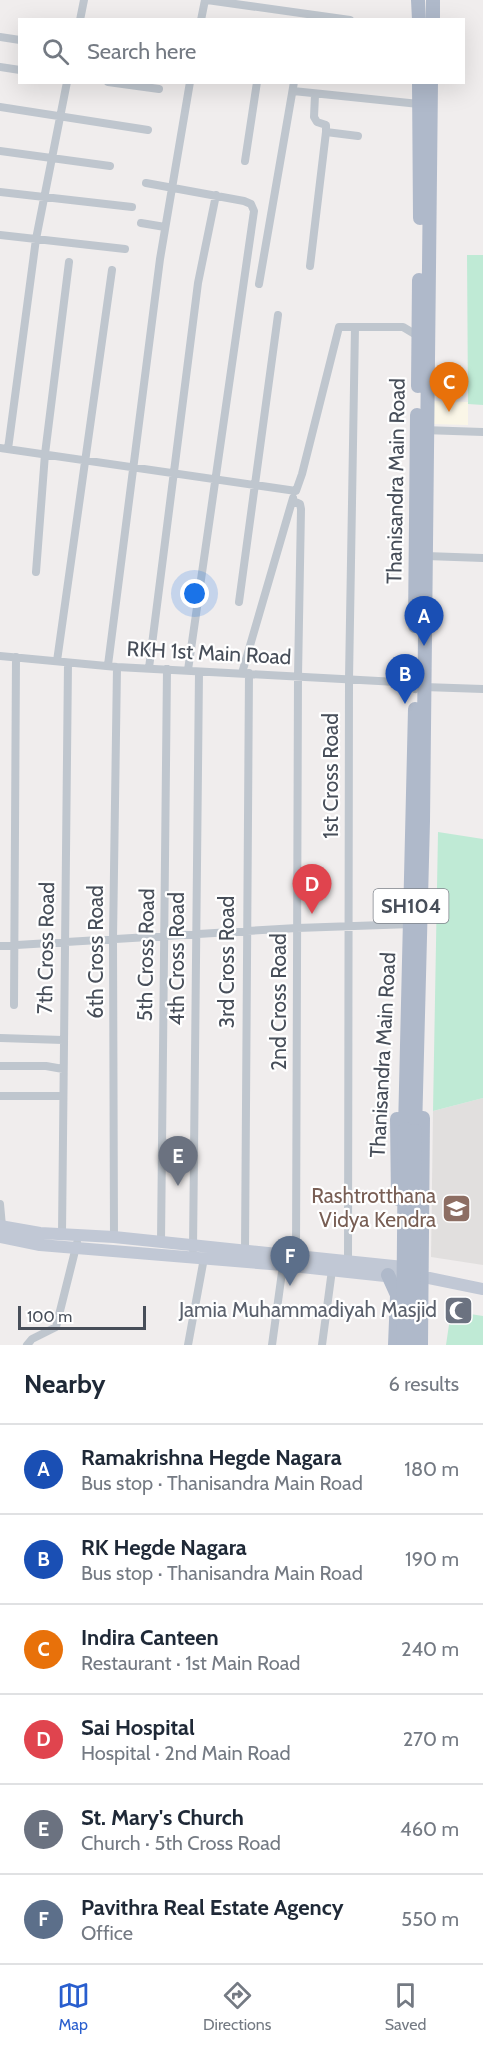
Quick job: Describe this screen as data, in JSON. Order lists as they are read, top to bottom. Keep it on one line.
{"streets":{"main road":["Thanisandra Main Road","SH104"],"street":["RKH 1st Main Road","1st Cross Road","7th Cross Road","6th Cross Road","5th Cross Road","4th Cross Road","3rd Cross Road","2nd Cross Road"]},"crossings":[["Thanisandra Main Road","RKH 1st Main Road"],["Thanisandra Main Road","SH104"],["RKH 1st Main Road","1st Cross Road"],["RKH 1st Main Road","7th Cross Road"],["RKH 1st Main Road","6th Cross Road"],["RKH 1st Main Road","5th Cross Road"],["RKH 1st Main Road","4th Cross Road"],["RKH 1st Main Road","3rd Cross Road"],["RKH 1st Main Road","2nd Cross Road"],["1st Cross Road","3rd Cross Road"],["3rd Cross Road","2nd Cross Road"]],"places":{"school or university":["Rashtrotthana Vidya Kendra"],"mosque":["Jamia Muhammadiyah Masjid"]},"scale_bar":"100 m","page":{"search":"Search here","pins":["C","A","B","D","E","F"],"scale":"100 m","heading":["Nearby","6 results"],"list":[{"mark":"A","name":"Ramakrishna Hegde Nagara","note":"Bus stop · Thanisandra Main Road","value":"180 m"},{"mark":"B","name":"RK Hegde Nagara","note":"Bus stop · Thanisandra Main Road","value":"190 m"},{"mark":"C","name":"Indira Canteen","note":"Restaurant · 1st Main Road","value":"240 m"},{"mark":"D","name":"Sai Hospital","note":"Hospital · 2nd Main Road","value":"270 m"},{"mark":"E","name":"St. Mary's Church","note":"Church · 5th Cross Road","value":"460 m"},{"mark":"F","name":"Pavithra Real Estate Agency","note":"Office","value":"550 m"}],"nav":["Map","Directions","Saved"]}}
